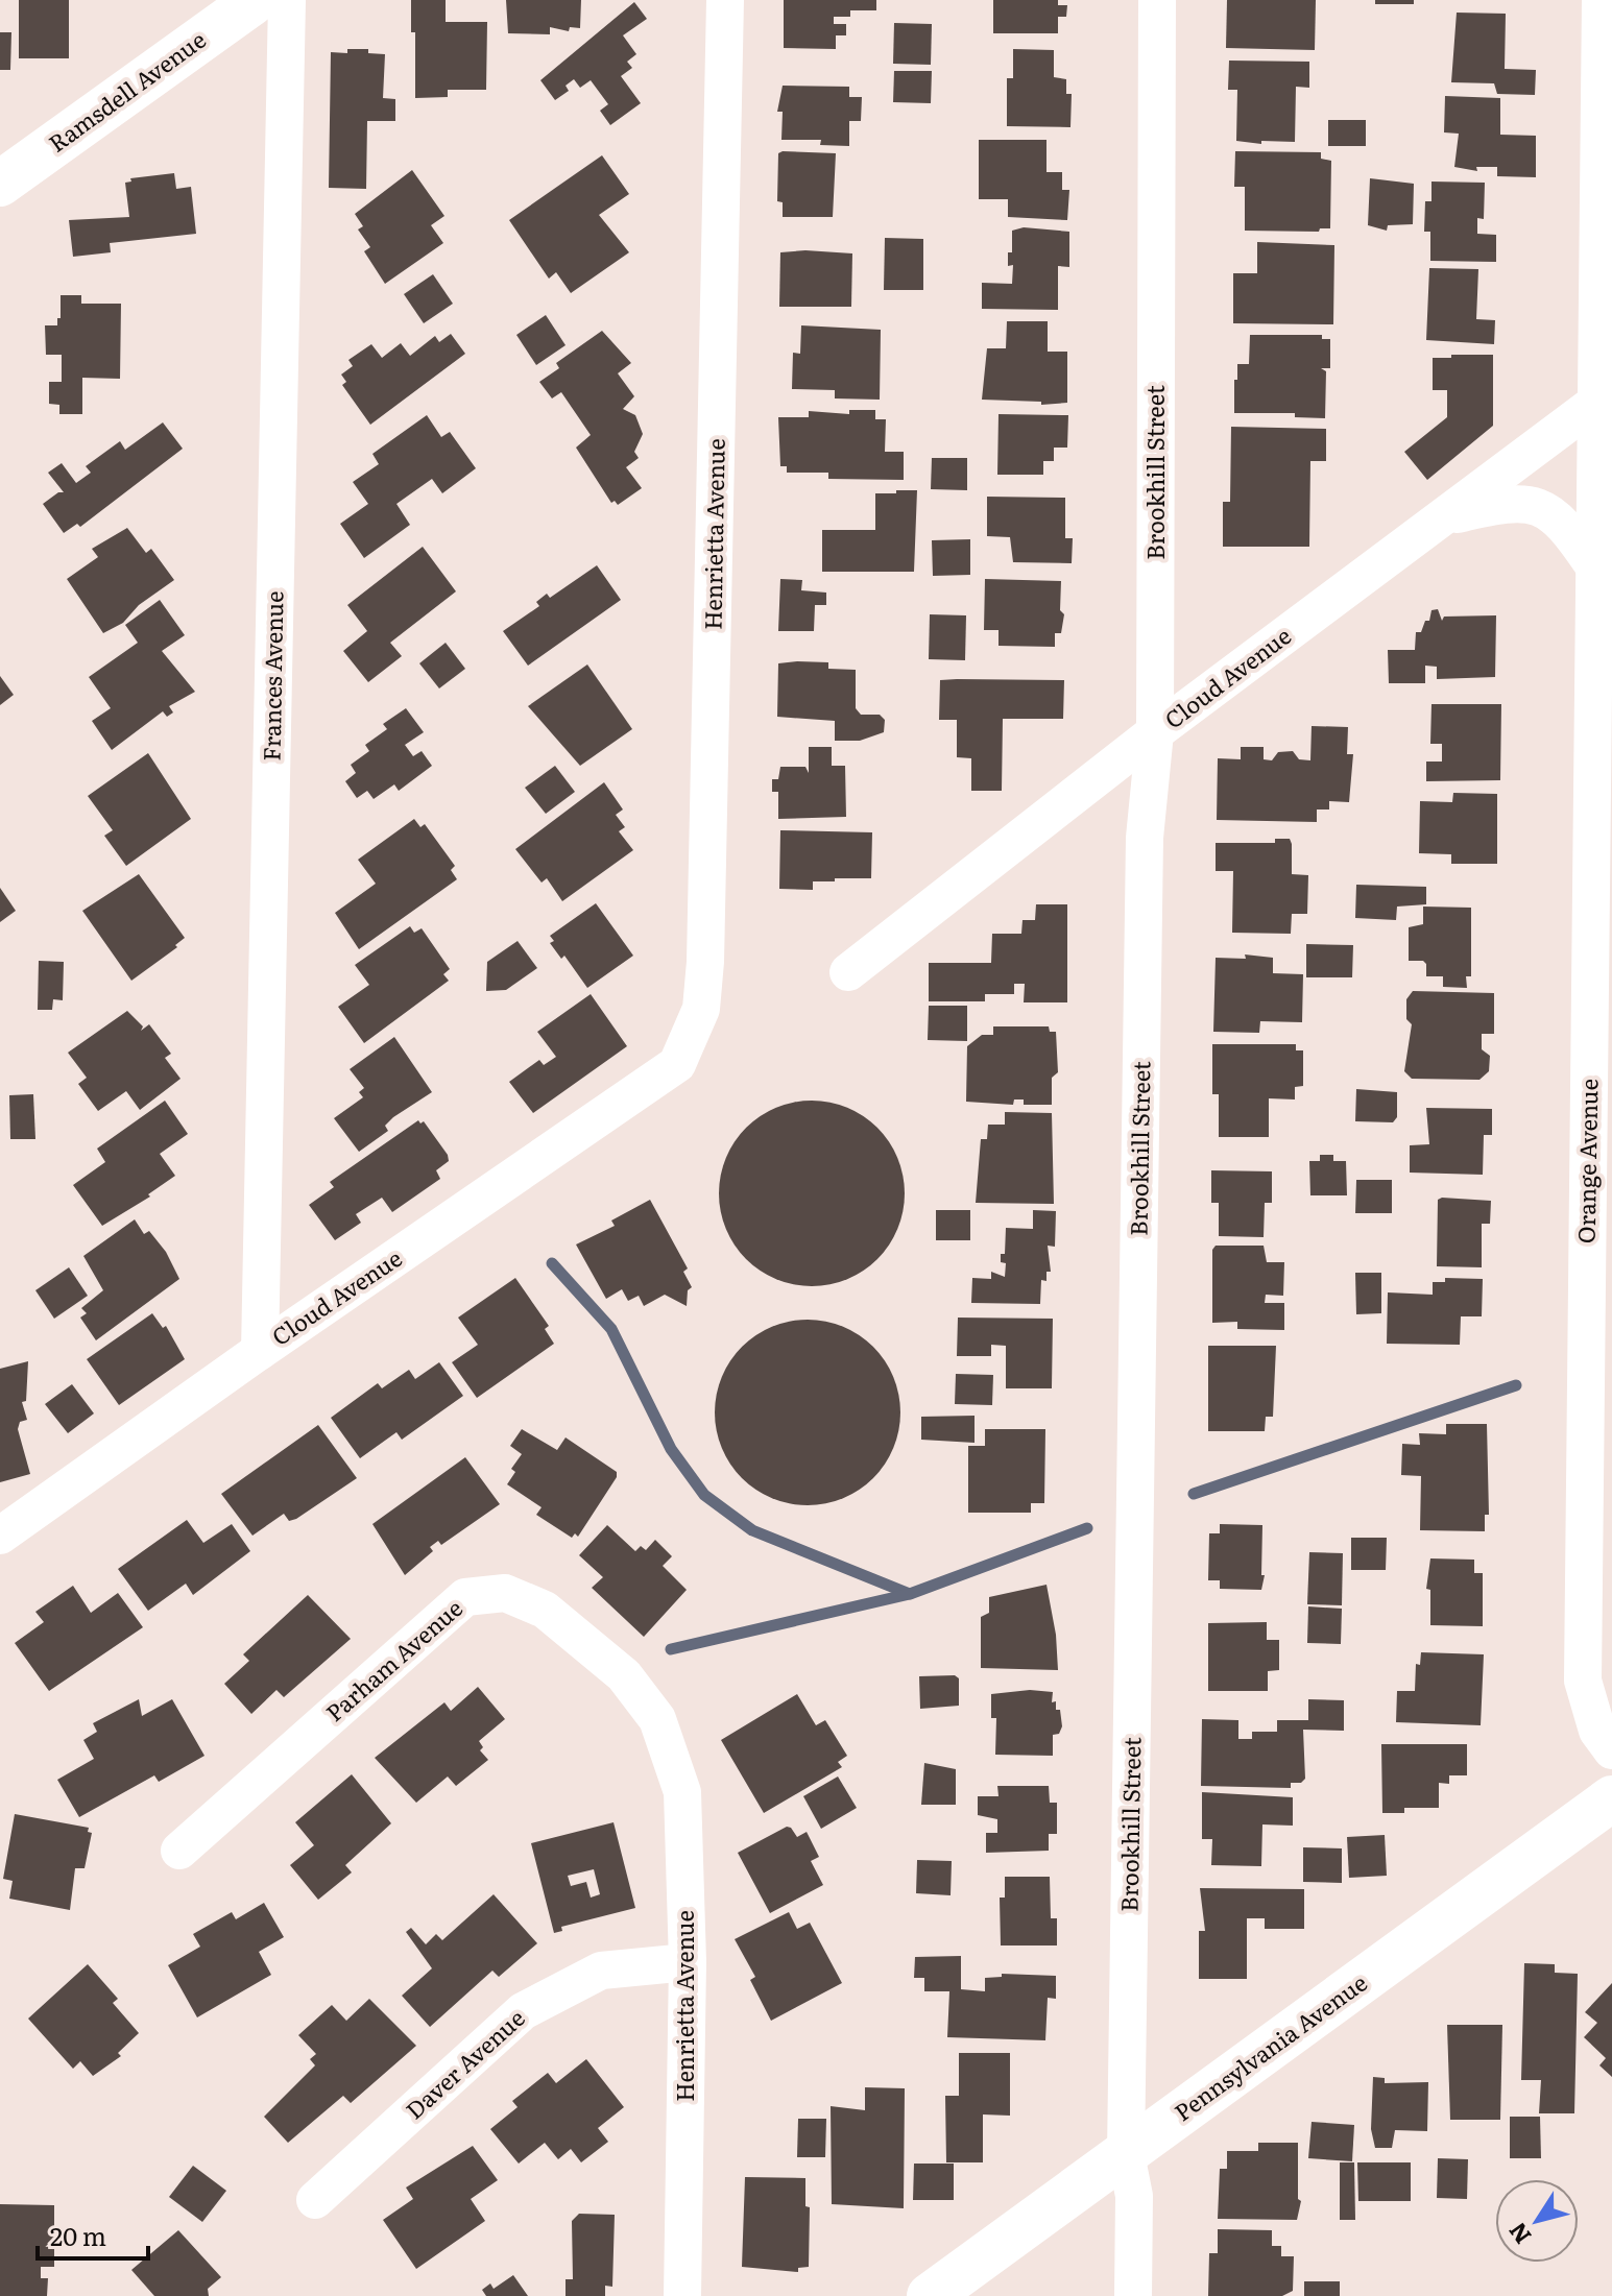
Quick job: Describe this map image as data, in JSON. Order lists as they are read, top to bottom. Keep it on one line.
{"streets":{"main road":["Ramsdell Avenue","Pennsylvania Avenue"],"street":["Brookhill Street","Henrietta Avenue","Frances Avenue","Cloud Avenue","Orange Avenue","Parham Avenue","Daver Avenue"]},"crossings":[["Brookhill Street","Cloud Avenue"],["Brookhill Street","Pennsylvania Avenue"],["Henrietta Avenue","Cloud Avenue"],["Henrietta Avenue","Parham Avenue"],["Henrietta Avenue","Daver Avenue"],["Frances Avenue","Cloud Avenue"],["Cloud Avenue","Orange Avenue"]],"scale_bar":"20 m","north":"bottom left"}
